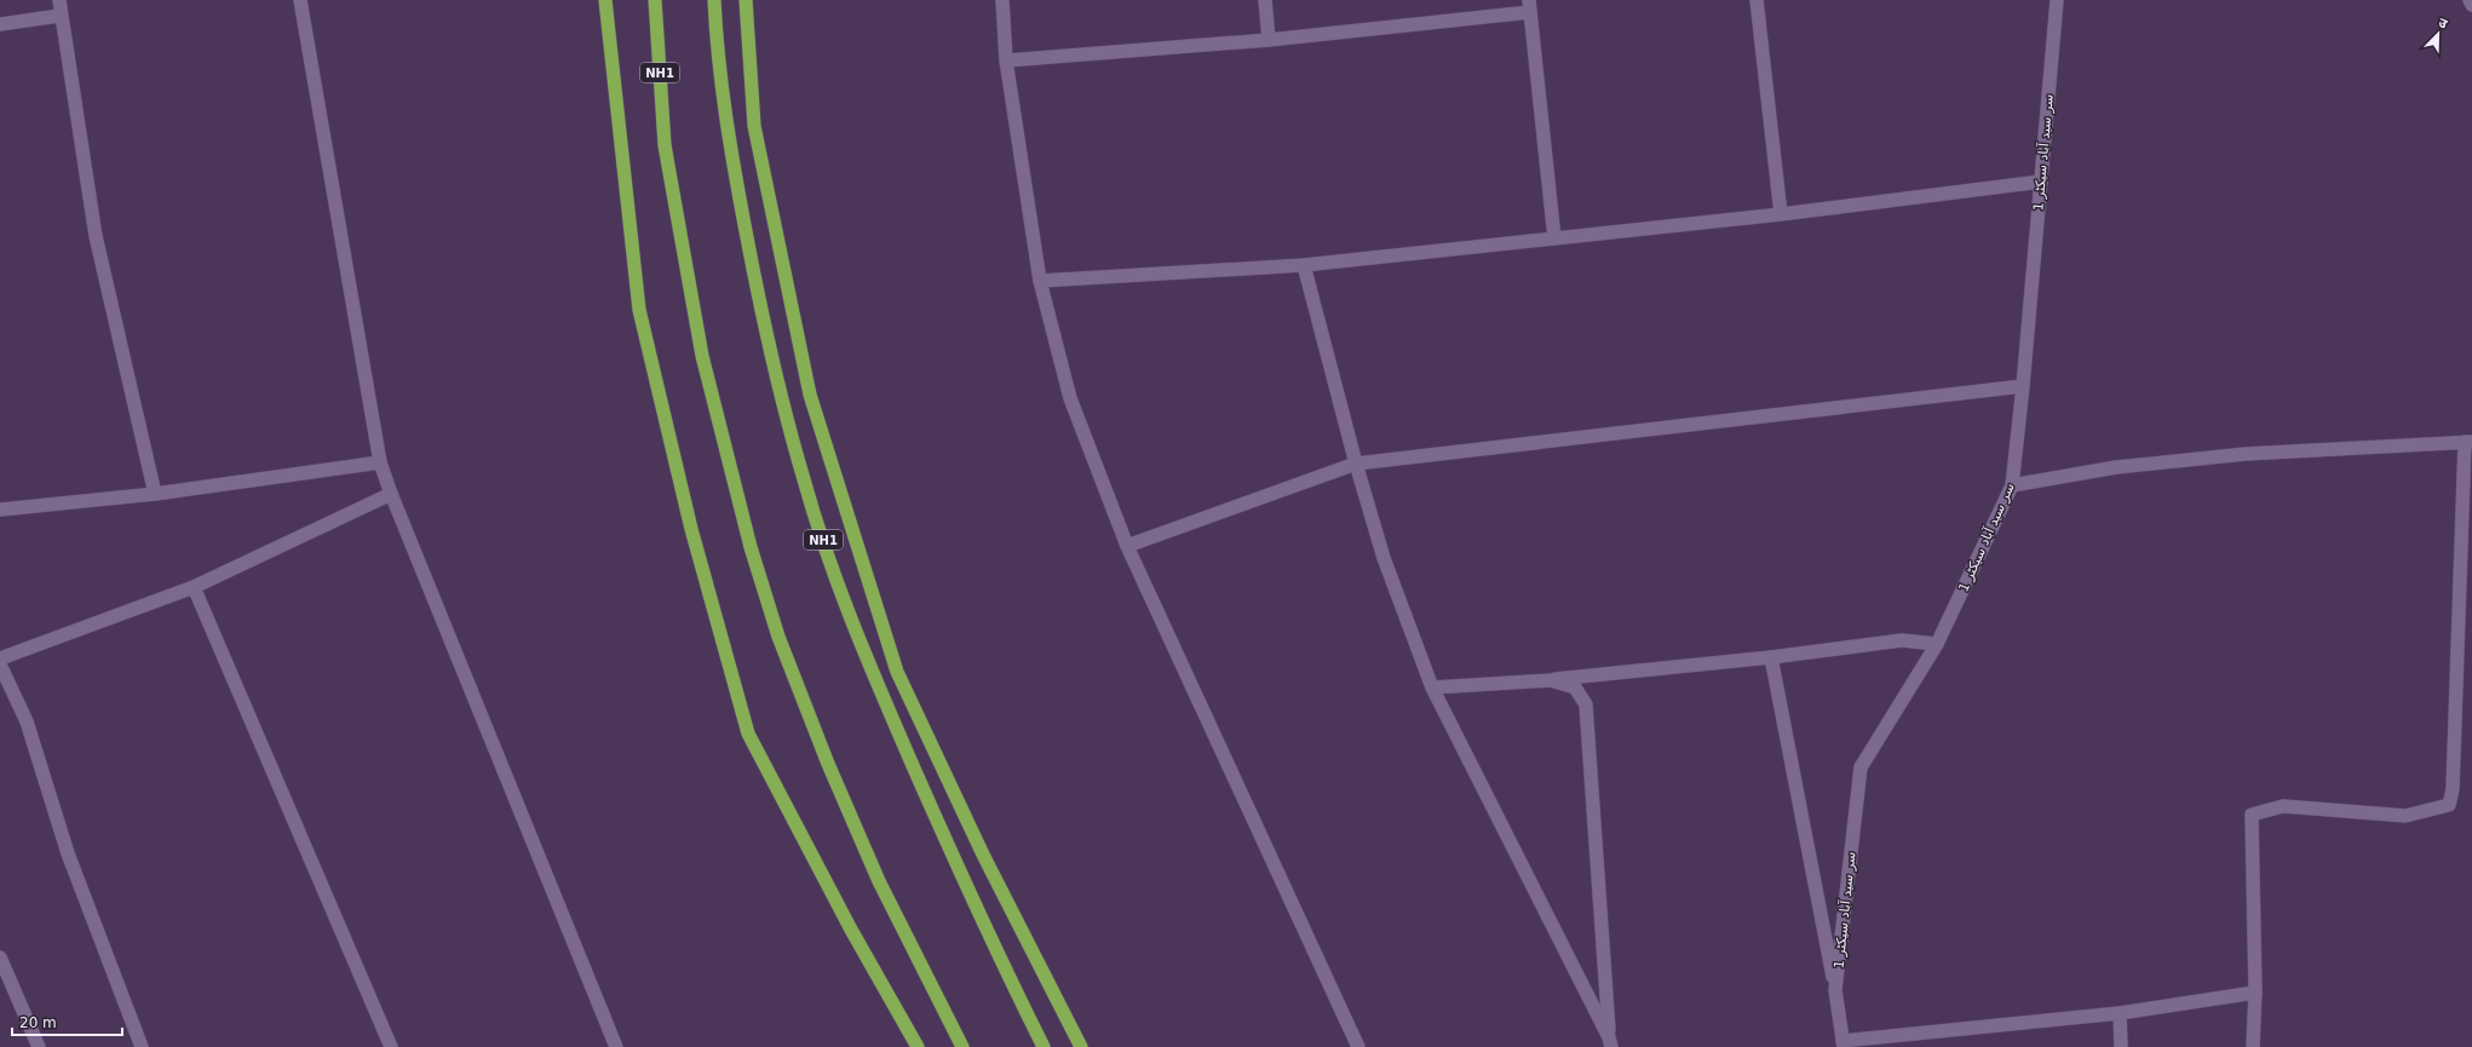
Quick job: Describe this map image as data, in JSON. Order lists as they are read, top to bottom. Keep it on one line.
{"streets":{"highway":["NH1"],"street":["سر سید آباد سیکٹر 1"]},"scale_bar":"20 m","north":"top right"}
